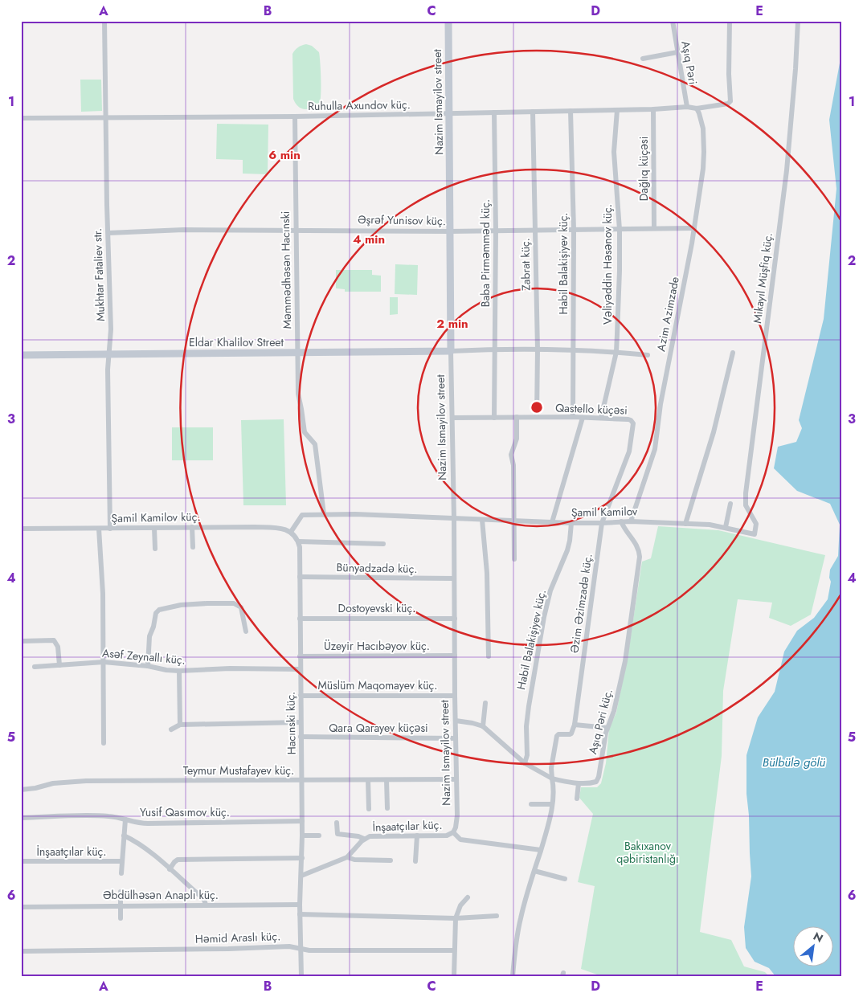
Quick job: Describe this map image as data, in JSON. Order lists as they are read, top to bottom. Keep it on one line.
{"streets":{"street":["Aşıq Pəri","Nazim Ismayilov street","Ruhulla Axundov küç.","Dağlıq küçəsi","Əşrəf Yunisov küç.","Baba Pirməmməd küç.","Habil Balakişiyev küç.","Zabrat küç.","Vəliyəddin Həsənov küç.","Məmmədhəsən Hacınski","Mukhtar Fataliev str.","Mikayıl Müşfiq küç.","Azim Azimzade","Eldar Khalilov Street","Qastello küçəsi","Şamil Kamilov","Şamil Kamilov küç.","Bünyadzadə küç.","Əzim Əzimzadə küç.","Dostoyevski küç.","Üzeyir Hacıbəyov küç.","Asəf Zeynallı küç.","Müslüm Maqomayev küç.","Aşıq Pəri küç.","Hacınski küç.","Qara Qarayev küçəsi","Teymur Mustafayev küç.","Yusif Qasımov küç.","İnşaatçılar küç.","Əbdülhəsən Anaplı küç.","Həmid Araslı küç."]},"crossings":[["Aşıq Pəri","Ruhulla Axundov küç."],["Nazim Ismayilov street","Ruhulla Axundov küç."],["Nazim Ismayilov street","Əşrəf Yunisov küç."],["Nazim Ismayilov street","Eldar Khalilov Street"],["Nazim Ismayilov street","Qastello küçəsi"],["Nazim Ismayilov street","Şamil Kamilov"],["Nazim Ismayilov street","Bünyadzadə küç."],["Nazim Ismayilov street","Dostoyevski küç."],["Nazim Ismayilov street","Üzeyir Hacıbəyov küç."],["Nazim Ismayilov street","Müslüm Maqomayev küç."],["Nazim Ismayilov street","Qara Qarayev küçəsi"],["Nazim Ismayilov street","Teymur Mustafayev küç."],["Nazim Ismayilov street","İnşaatçılar küç."],["Ruhulla Axundov küç.","Dağlıq küçəsi"],["Ruhulla Axundov küç.","Baba Pirməmməd küç."],["Ruhulla Axundov küç.","Habil Balakişiyev küç."],["Ruhulla Axundov küç.","Zabrat küç."],["Ruhulla Axundov küç.","Vəliyəddin Həsənov küç."],["Ruhulla Axundov küç.","Məmmədhəsən Hacınski"],["Ruhulla Axundov küç.","Mukhtar Fataliev str."],["Ruhulla Axundov küç.","Azim Azimzade"],["Dağlıq küçəsi","Əşrəf Yunisov küç."],["Əşrəf Yunisov küç.","Baba Pirməmməd küç."],["Əşrəf Yunisov küç.","Habil Balakişiyev küç."],["Əşrəf Yunisov küç.","Zabrat küç."],["Əşrəf Yunisov küç.","Vəliyəddin Həsənov küç."],["Əşrəf Yunisov küç.","Məmmədhəsən Hacınski"],["Əşrəf Yunisov küç.","Mukhtar Fataliev str."],["Əşrəf Yunisov küç.","Azim Azimzade"],["Baba Pirməmməd küç.","Qastello küçəsi"],["Habil Balakişiyev küç.","Qastello küçəsi"],["Habil Balakişiyev küç.","Şamil Kamilov"],["Zabrat küç.","Qastello küçəsi"],["Vəliyəddin Həsənov küç.","Qastello küçəsi"],["Məmmədhəsən Hacınski","Eldar Khalilov Street"],["Mukhtar Fataliev str.","Eldar Khalilov Street"],["Mukhtar Fataliev str.","Şamil Kamilov küç."],["Mikayıl Müşfiq küç.","Şamil Kamilov"],["Azim Azimzade","Şamil Kamilov"],["Qastello küçəsi","Əzim Əzimzadə küç."],["Şamil Kamilov","Əzim Əzimzadə küç."],["Şamil Kamilov","Aşıq Pəri küç."],["Bünyadzadə küç.","Hacınski küç."],["Dostoyevski küç.","Hacınski küç."],["Üzeyir Hacıbəyov küç.","Hacınski küç."],["Asəf Zeynallı küç.","Hacınski küç."],["Müslüm Maqomayev küç.","Hacınski küç."],["Hacınski küç.","Qara Qarayev küçəsi"],["Hacınski küç.","Teymur Mustafayev küç."],["Hacınski küç.","Yusif Qasımov küç."],["Hacınski küç.","İnşaatçılar küç."],["Hacınski küç.","Əbdülhəsən Anaplı küç."],["Hacınski küç.","Həmid Araslı küç."]],"water":["Bülbülə gölü"],"parks":["Bakıxanov qəbiristanlığı"],"north":"top right","grid":{"columns":["A","B","C","D","E"],"rows":["1","2","3","4","5","6"]},"rings":["6 min","4 min","2 min"]}
